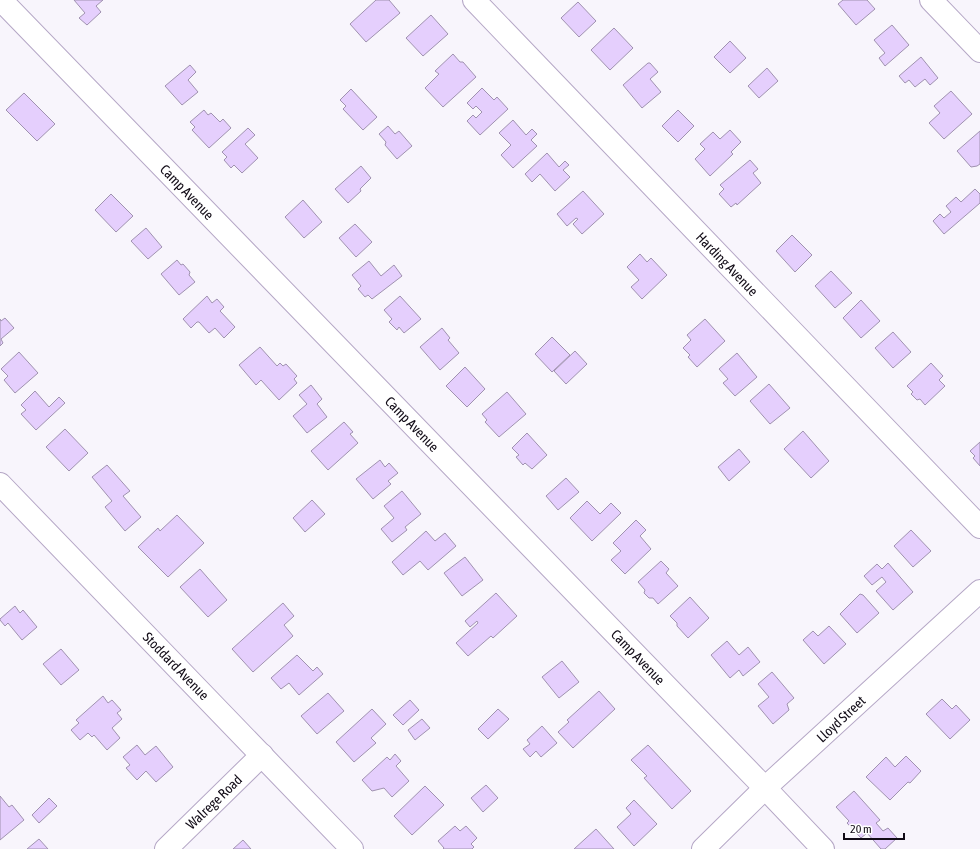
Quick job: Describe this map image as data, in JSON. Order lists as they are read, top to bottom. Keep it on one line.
{"streets":{"street":["Camp Avenue","Harding Avenue","Stoddard Avenue","Lloyd Street","Walrege Road"]},"crossings":[["Camp Avenue","Lloyd Street"],["Stoddard Avenue","Walrege Road"]],"scale_bar":"20 m"}
